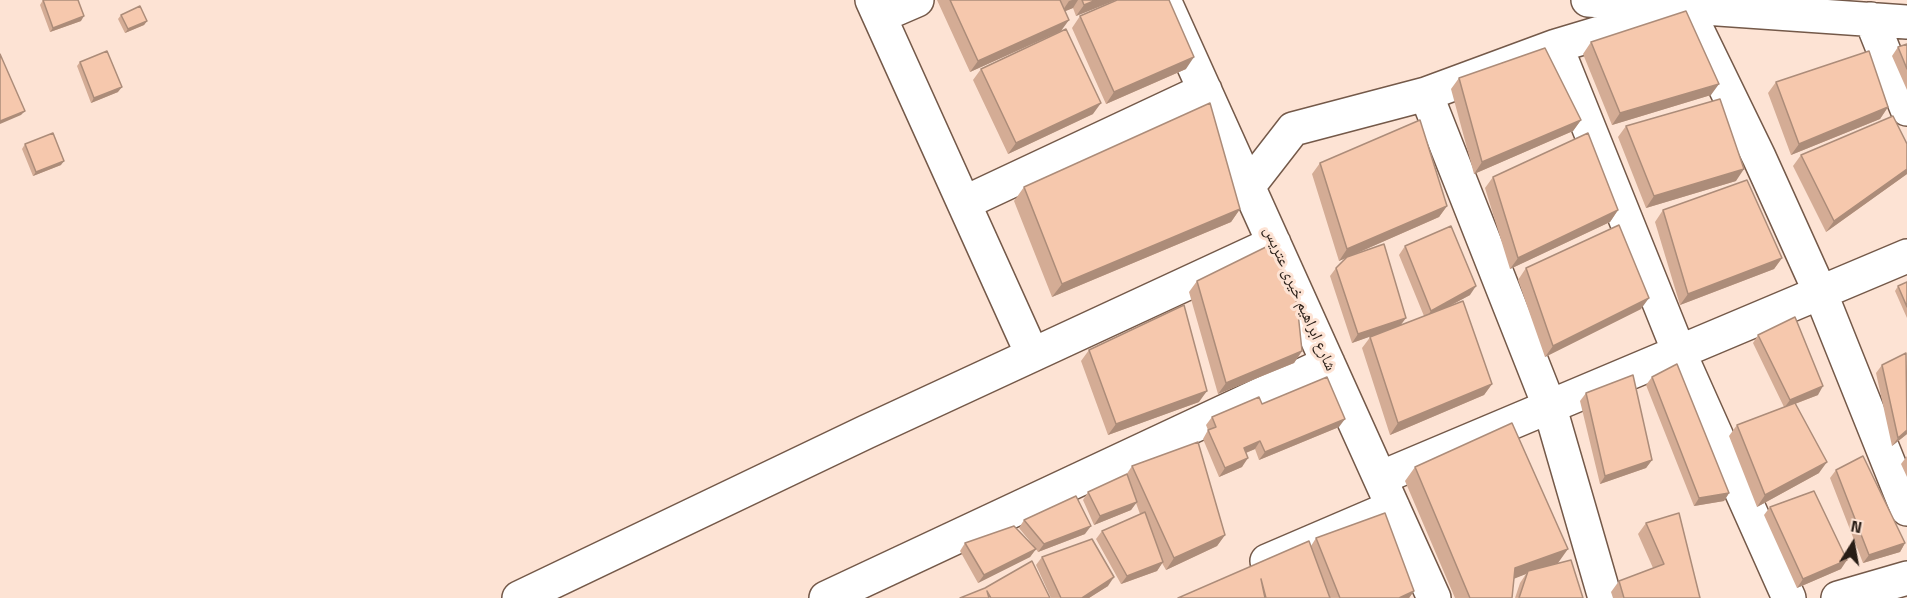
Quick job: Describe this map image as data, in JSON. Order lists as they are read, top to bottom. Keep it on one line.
{"streets":{"street":["شارع ابراهيم خيرى عتريس"]},"north":"top"}
